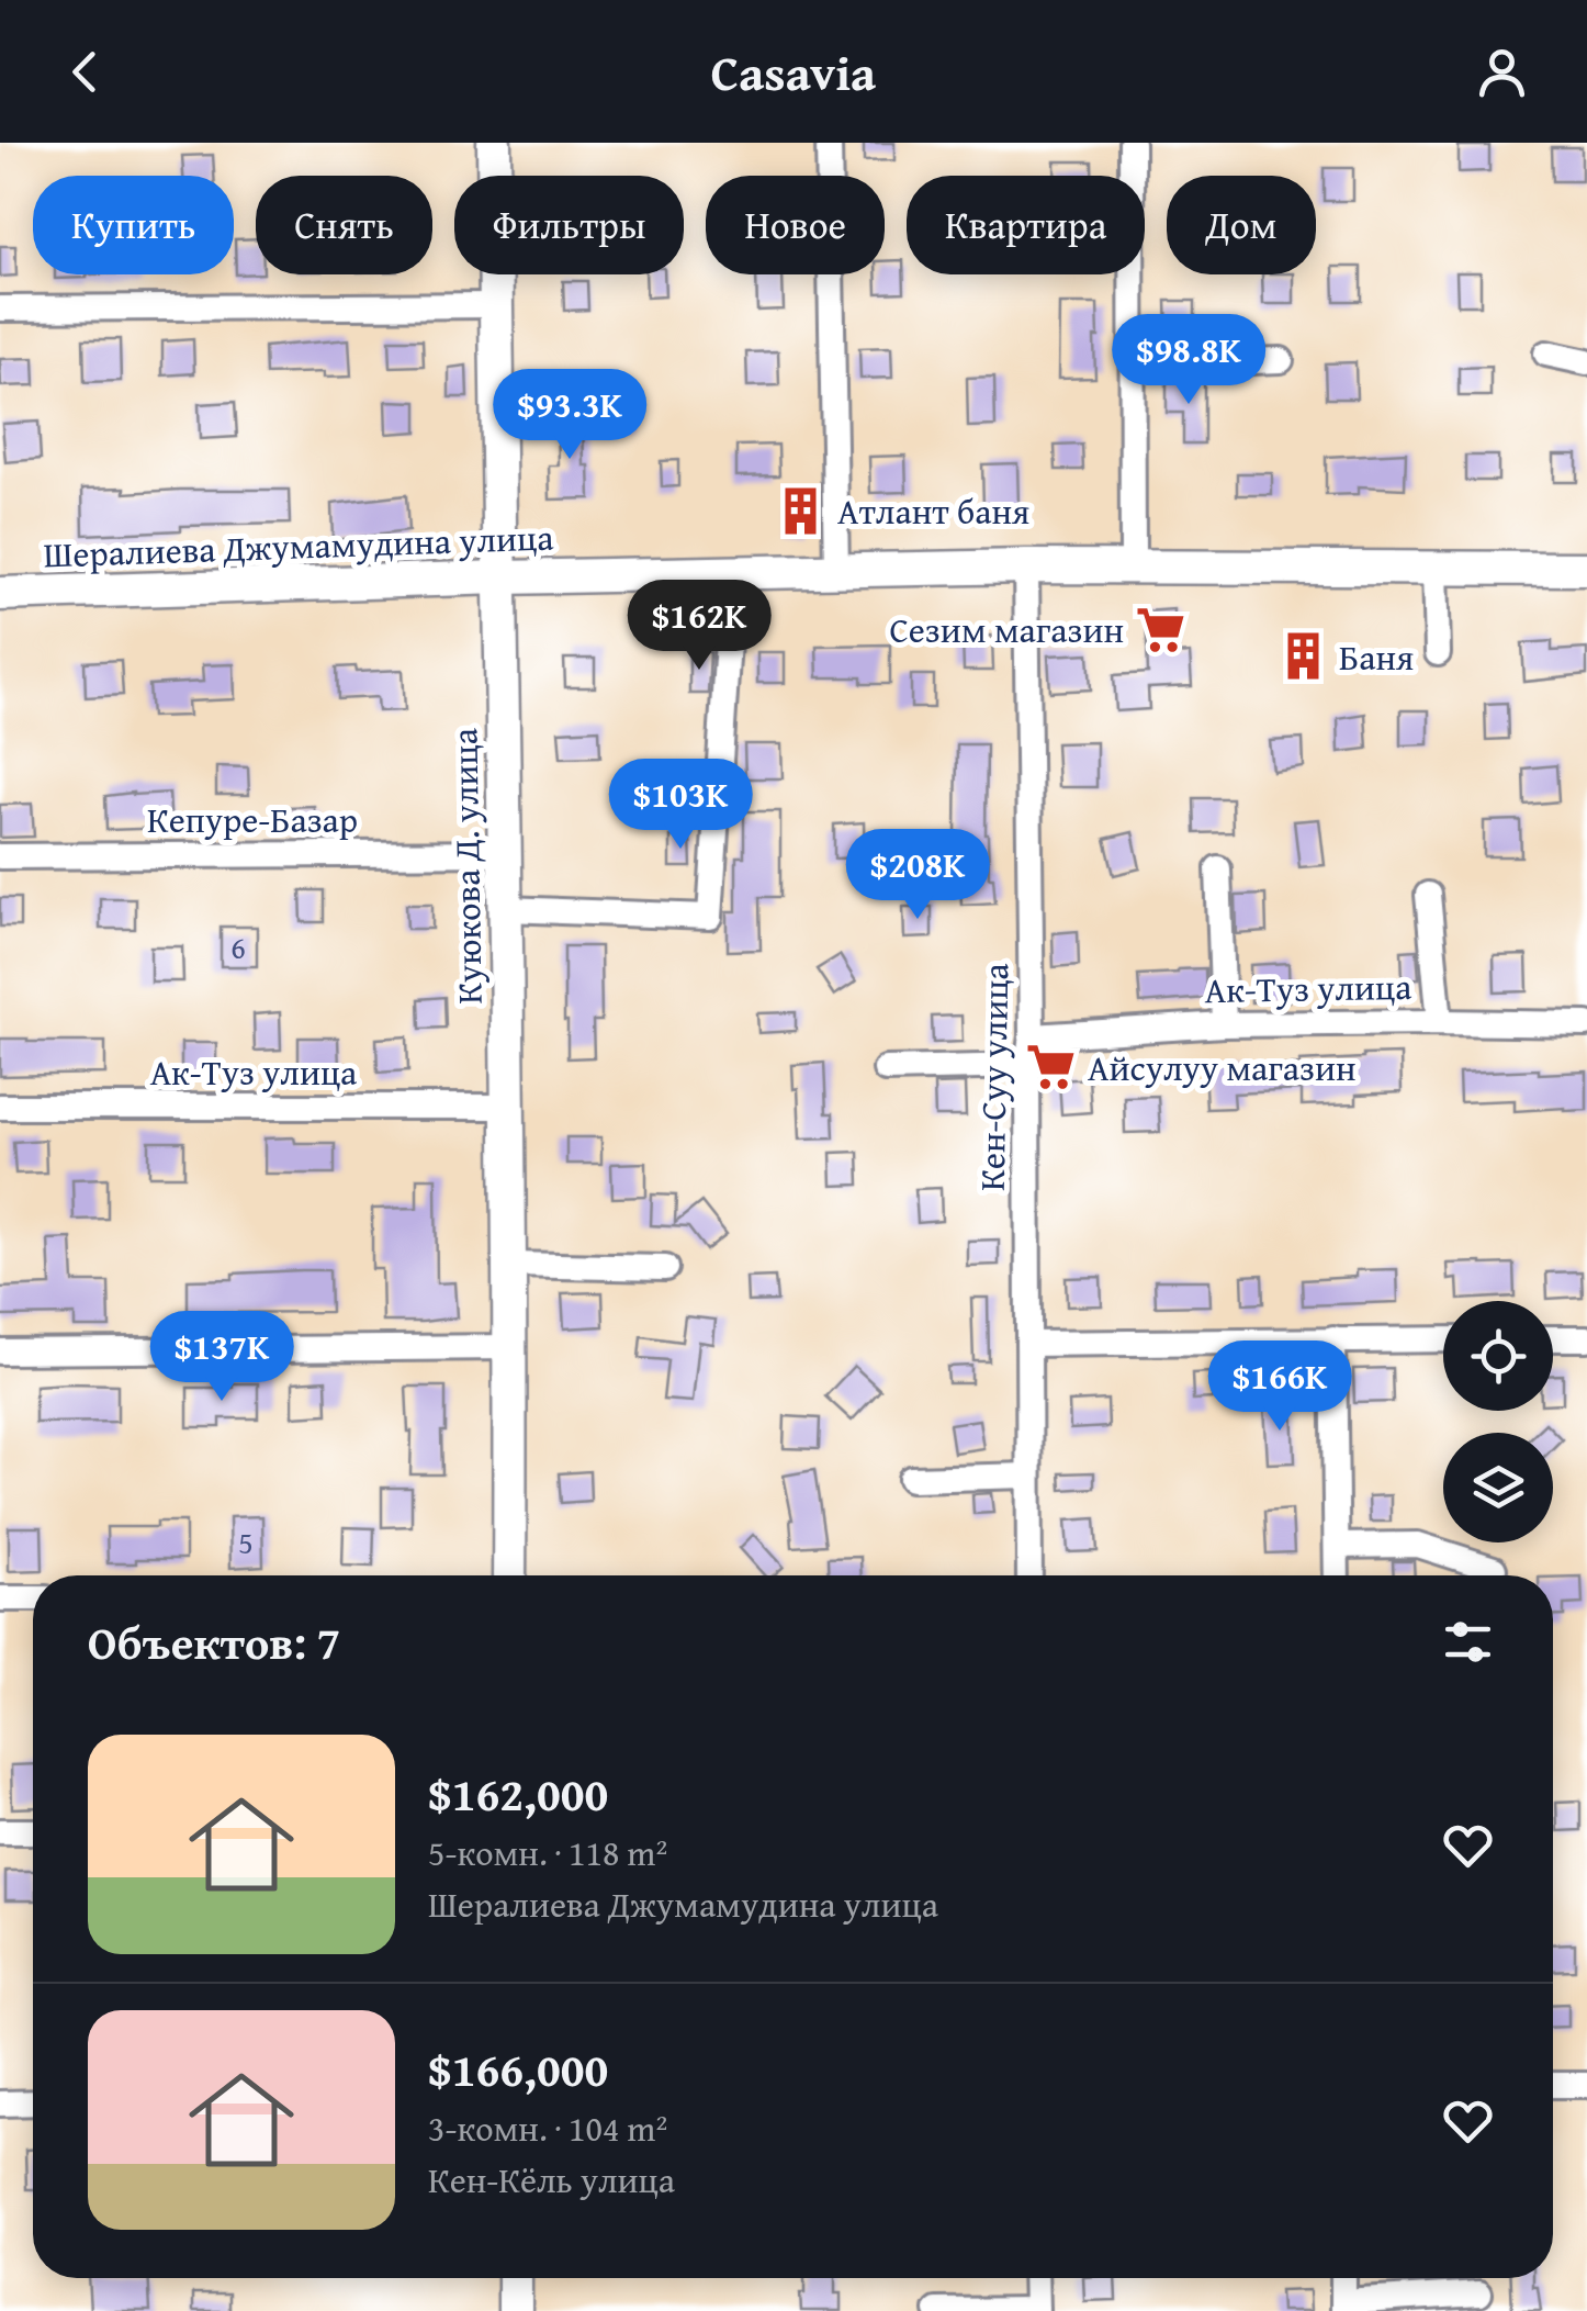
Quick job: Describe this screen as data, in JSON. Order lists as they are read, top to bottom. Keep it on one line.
{"streets":{"street":["Шералиева Джумамудина улица","Кепуре-Базар","Куюкова Д. улица","Ак-Туз улица","Кен-Суу улица"]},"crossings":[["Шералиева Джумамудина улица","Куюкова Д. улица"],["Шералиева Джумамудина улица","Кен-Суу улица"],["Кепуре-Базар","Куюкова Д. улица"],["Куюкова Д. улица","Ак-Туз улица"],["Ак-Туз улица","Кен-Суу улица"]],"places":{"building":["Атлант баня","Баня"],"supermarket":["Сезим магазин","Айсулуу магазин"]},"house_numbers":["6","5"],"page":{"header":"Casavia","chip":["Купить","Снять","Фильтры","Новое","Квартира","Дом"],"price":["$98.8K","$93.3K","$162K","$103K","$208K","$137K","$166K"],"heading":"Объектов: 7","list":[{"name":"$162,000","note":"5-комн. · 118 m² · Шералиева Джумамудина улица"},{"name":"$166,000","note":"3-комн. · 104 m² · Кен-Кёль улица"}]}}
